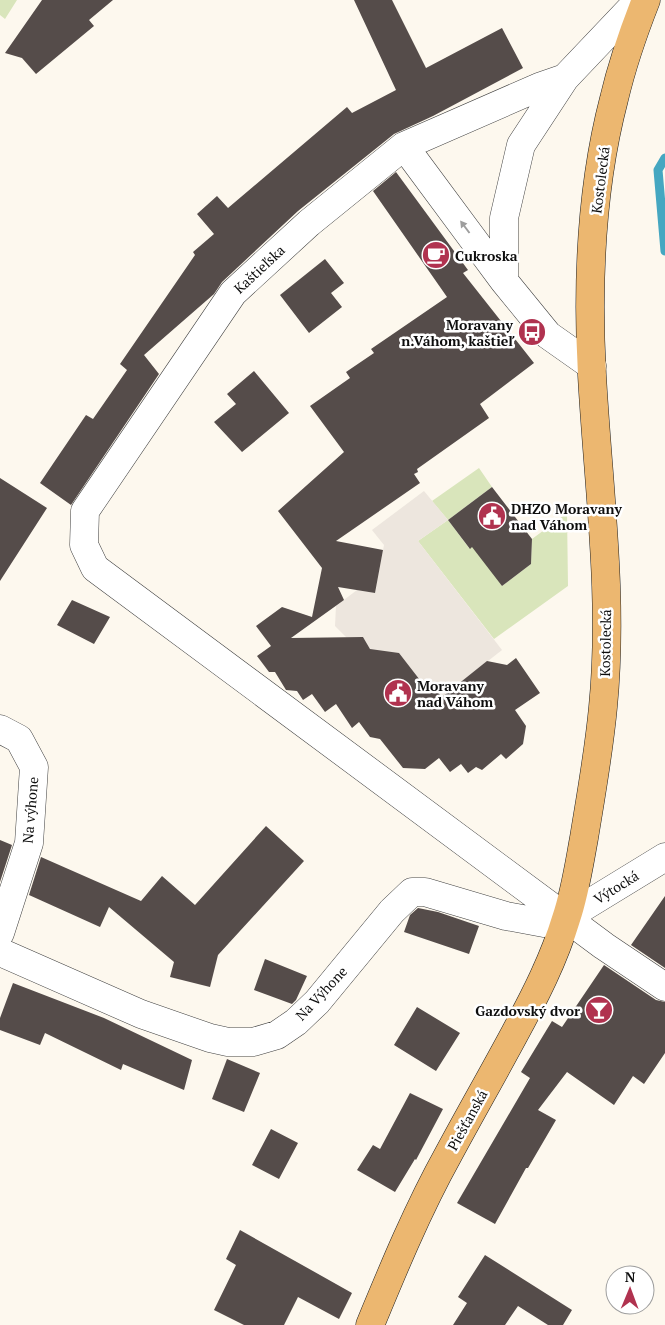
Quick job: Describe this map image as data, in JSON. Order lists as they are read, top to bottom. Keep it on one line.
{"streets":{"main road":["Kostolecká","Piešťanská"],"street":["Kaštieľska","Na výhone","Výtocká","Na Výhone"]},"crossings":[["Kostolecká","Kaštieľska"],["Kostolecká","Výtocká"],["Kostolecká","Na Výhone"],["Kostolecká","Piešťanská"],["Kaštieľska","Výtocká"],["Kaštieľska","Na Výhone"],["Kaštieľska","Piešťanská"],["Výtocká","Na Výhone"],["Výtocká","Piešťanská"],["Na Výhone","Piešťanská"]],"places":{"cafe":["Cukroska"],"bus stop":["Moravany n.Váhom, kaštieľ"],"public building":["DHZO Moravany nad Váhom","Moravany nad Váhom"],"bar":["Gazdovský dvor"]},"north":"top"}
